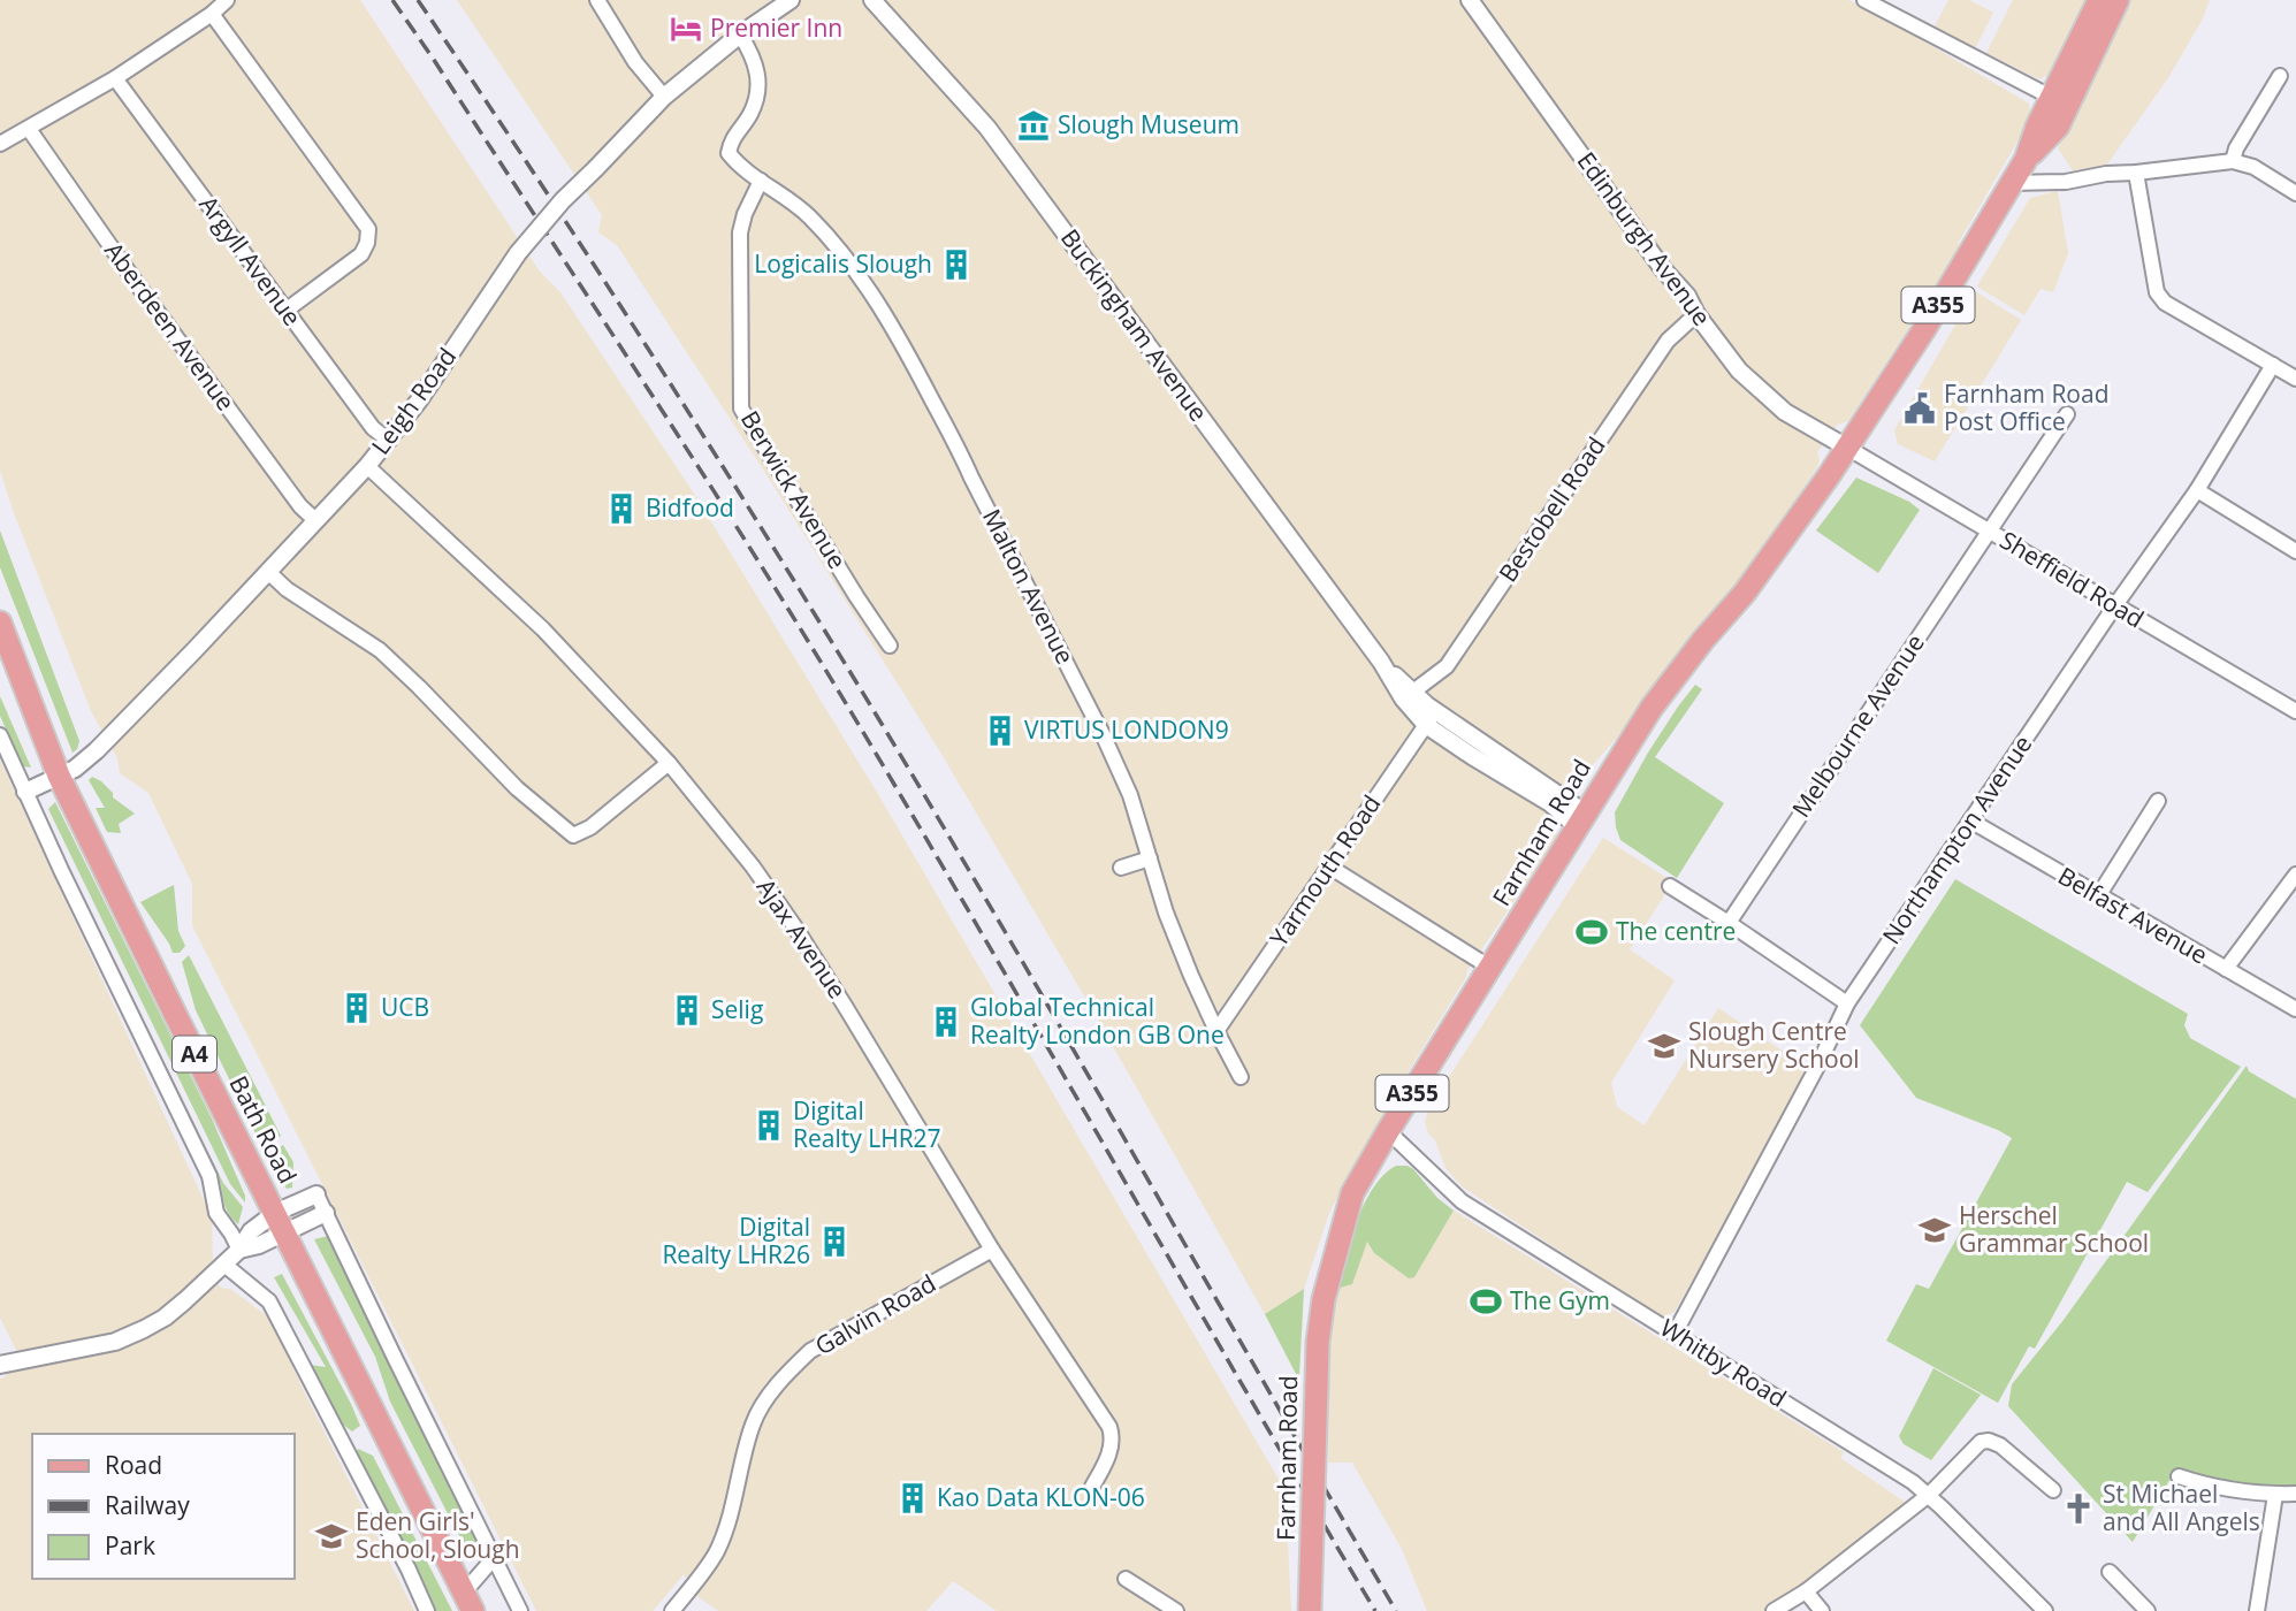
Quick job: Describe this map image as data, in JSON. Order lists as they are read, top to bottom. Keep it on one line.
{"streets":{"main road":["A355","Farnham Road","A4","Bath Road"],"street":["Edinburgh Avenue","Argyll Avenue","Buckingham Avenue","Aberdeen Avenue","Leigh Road","Berwick Avenue","Bestobell Road","Sheffield Road","Malton Avenue","Melbourne Avenue","Northampton Avenue","Yarmouth Road","Belfast Avenue","Ajax Avenue","Galvin Road","Whitby Road"]},"crossings":[["Edinburgh Avenue","Bestobell Road"],["Edinburgh Avenue","Sheffield Road"],["Edinburgh Avenue","Farnham Road"],["Argyll Avenue","Leigh Road"],["Buckingham Avenue","Bestobell Road"],["Buckingham Avenue","Farnham Road"],["Buckingham Avenue","Yarmouth Road"],["Aberdeen Avenue","Leigh Road"],["Leigh Road","Malton Avenue"],["Leigh Road","Ajax Avenue"],["Leigh Road","Bath Road"],["Berwick Avenue","Malton Avenue"],["Sheffield Road","Melbourne Avenue"],["Sheffield Road","Farnham Road"],["Sheffield Road","Northampton Avenue"],["Malton Avenue","Yarmouth Road"],["Farnham Road","Whitby Road"],["Northampton Avenue","Belfast Avenue"],["Northampton Avenue","Whitby Road"],["Ajax Avenue","Galvin Road"]],"places":{"hotel":["Premier Inn"],"museum":["Slough Museum"],"building":["Logicalis Slough","Bidfood","VIRTUS LONDON9","UCB","Selig","Global Technical Realty London GB One","Digital Realty LHR27","Digital Realty LHR26","Kao Data KLON-06"],"public building":["Farnham Road Post Office"],"sports":["The centre","The Gym"],"school or university":["Slough Centre Nursery School","Herschel Grammar School","Eden Girls' School, Slough"],"church":["St Michael and All Angels"]},"legend":["Road","Railway","Park"]}
